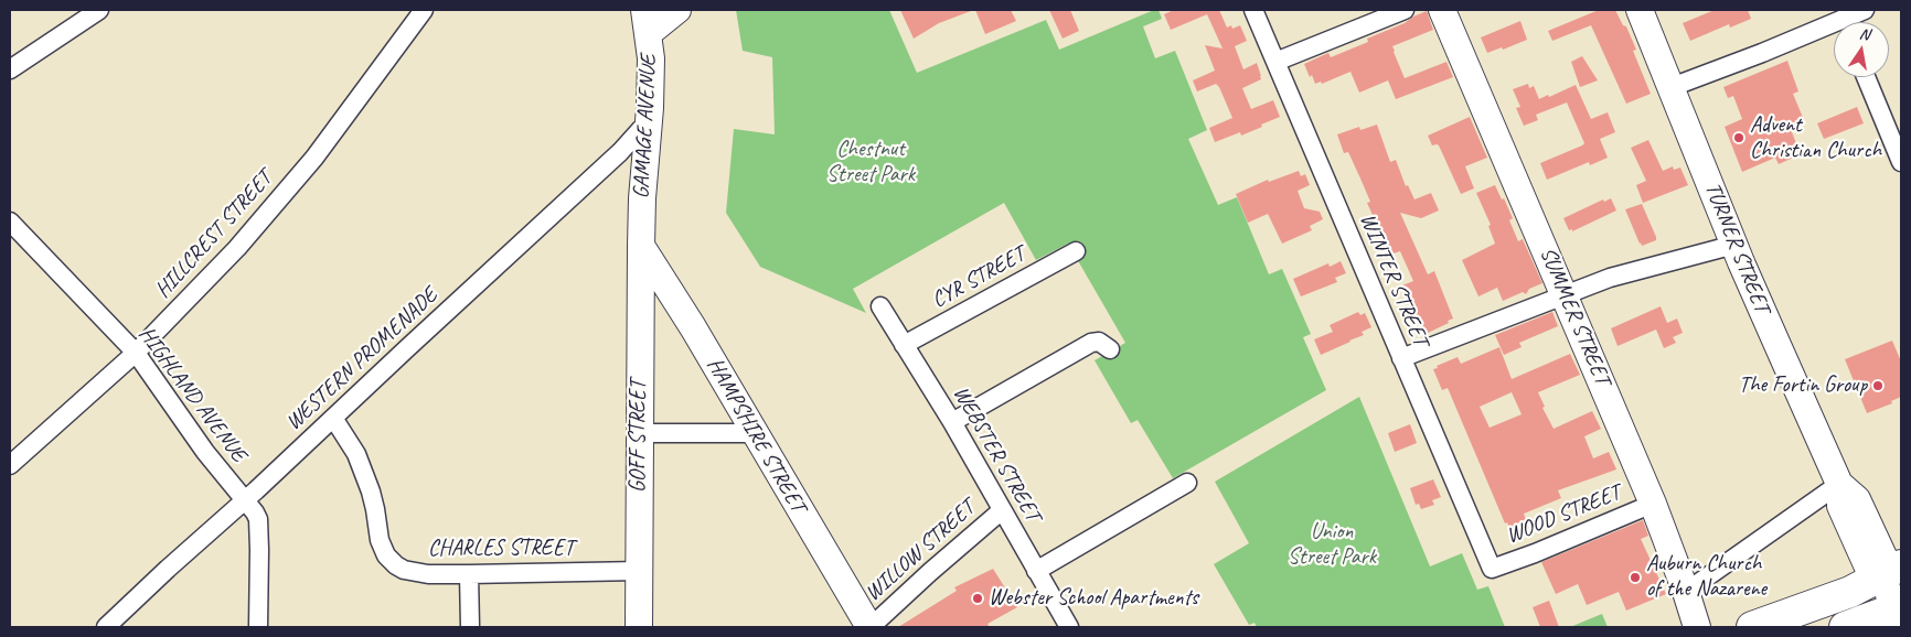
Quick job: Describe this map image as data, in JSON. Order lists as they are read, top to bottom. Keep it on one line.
{"streets":{"street":["GAMAGE AVENUE","HILLCREST STREET","TURNER STREET","CYR STREET","WINTER STREET","SUMMER STREET","WESTERN PROMENADE","HIGHLAND AVENUE","HAMPSHIRE STREET","GOFF STREET","WEBSTER STREET","WOOD STREET","CHARLES STREET","WILLOW STREET"]},"crossings":[["GAMAGE AVENUE","WESTERN PROMENADE"],["GAMAGE AVENUE","HAMPSHIRE STREET"],["GAMAGE AVENUE","GOFF STREET"],["HILLCREST STREET","HIGHLAND AVENUE"],["CYR STREET","WEBSTER STREET"],["WINTER STREET","WOOD STREET"],["SUMMER STREET","WOOD STREET"],["WESTERN PROMENADE","HIGHLAND AVENUE"],["WESTERN PROMENADE","CHARLES STREET"],["HAMPSHIRE STREET","GOFF STREET"],["HAMPSHIRE STREET","WILLOW STREET"],["GOFF STREET","CHARLES STREET"],["WEBSTER STREET","WILLOW STREET"]],"parks":["Chestnut Street Park","Union Street Park"],"places":["Advent Christian Church","The Fortin Group","Auburn Church of the Nazarene","Webster School Apartments"],"north":"top"}
